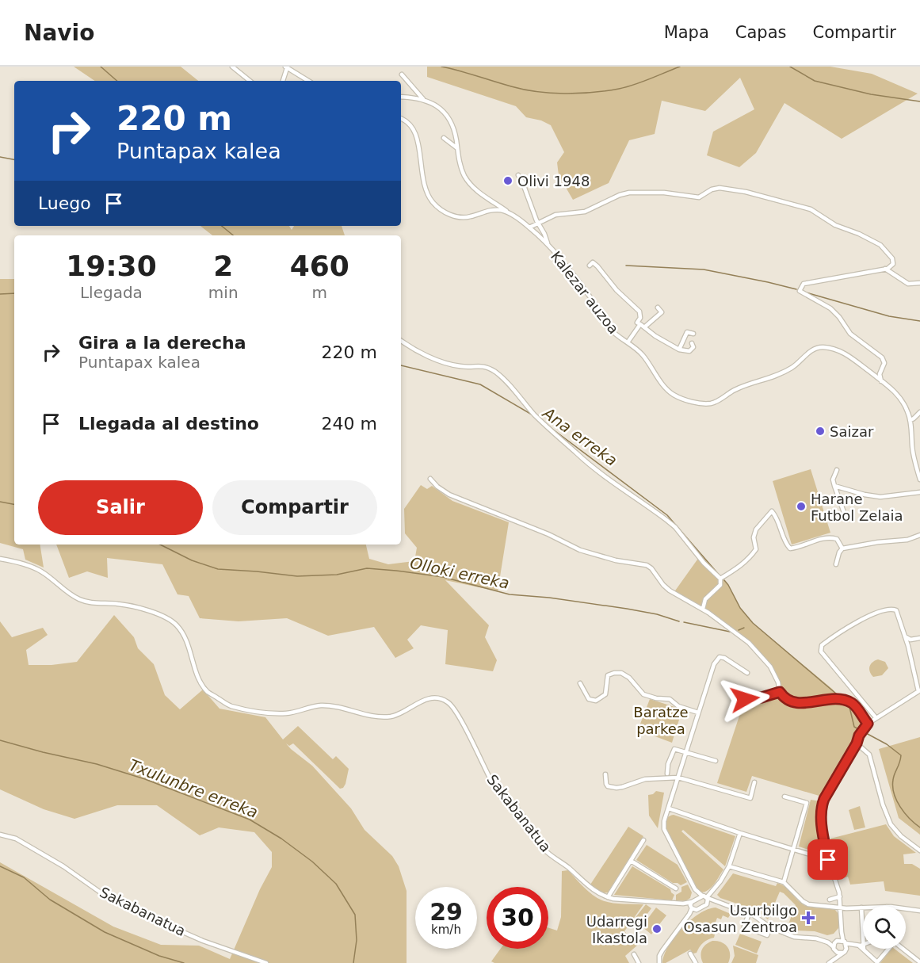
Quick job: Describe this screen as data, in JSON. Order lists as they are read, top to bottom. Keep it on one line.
{"streets":{"street":["Kalezar auzoa","Sakabanatua"]},"water":["Ana erreka","Olloki erreka","Txulunbre erreka"],"parks":["Baratze parkea"],"places":{"other":["Olivi 1948","Saizar","Harane Futbol Zelaia","Udarregi Ikastola"],"health":["Usurbilgo Osasun Zentroa"]},"page":{"header":"Navio","nav":["Mapa","Capas","Compartir"],"turn":["220 m","Puntapax kalea"],"then":"Luego","eta":["19:30","Llegada","2","min","460","m"],"list":[{"name":"Gira a la derecha","note":"Puntapax kalea","value":"220 m"},{"name":"Llegada al destino","value":"240 m"}],"buttons":["Salir","Compartir"],"speed":"29 km/h","limit":"30"}}
